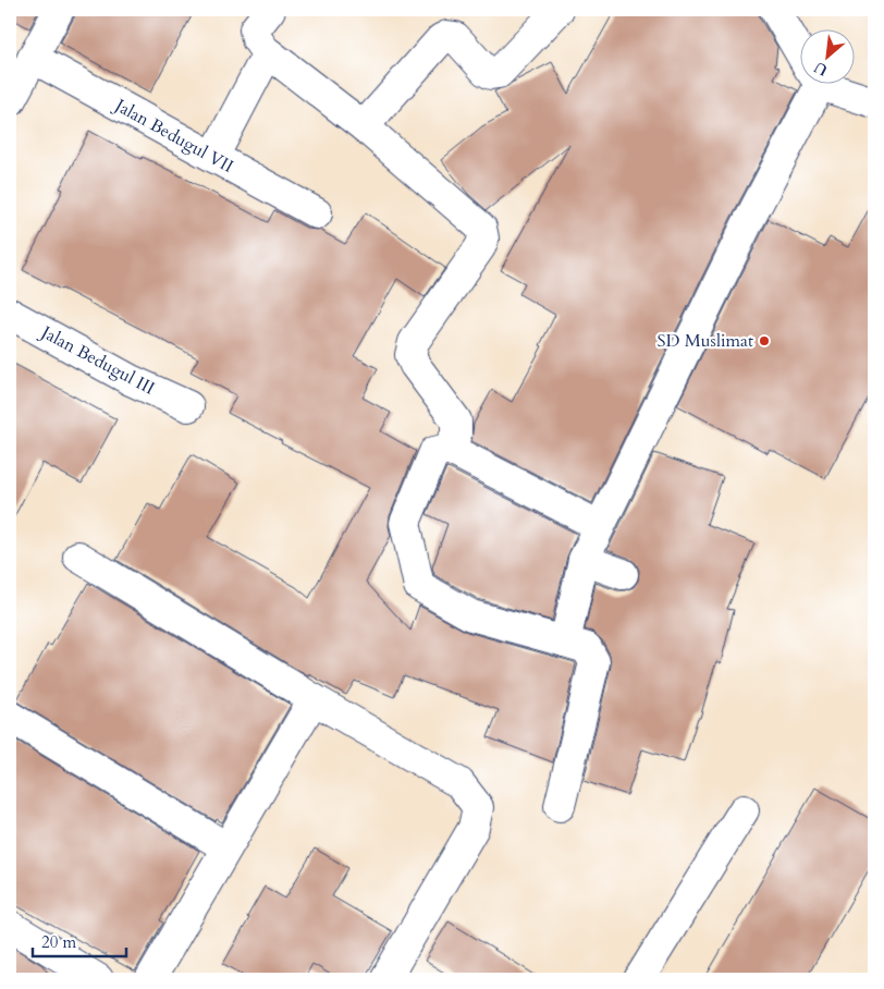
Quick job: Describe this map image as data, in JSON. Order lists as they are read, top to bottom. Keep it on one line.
{"streets":{"street":["Jalan Bedugul VII","Jalan Bedugul III"]},"places":["SD Muslimat"],"scale_bar":"20 m","north":"bottom left"}
